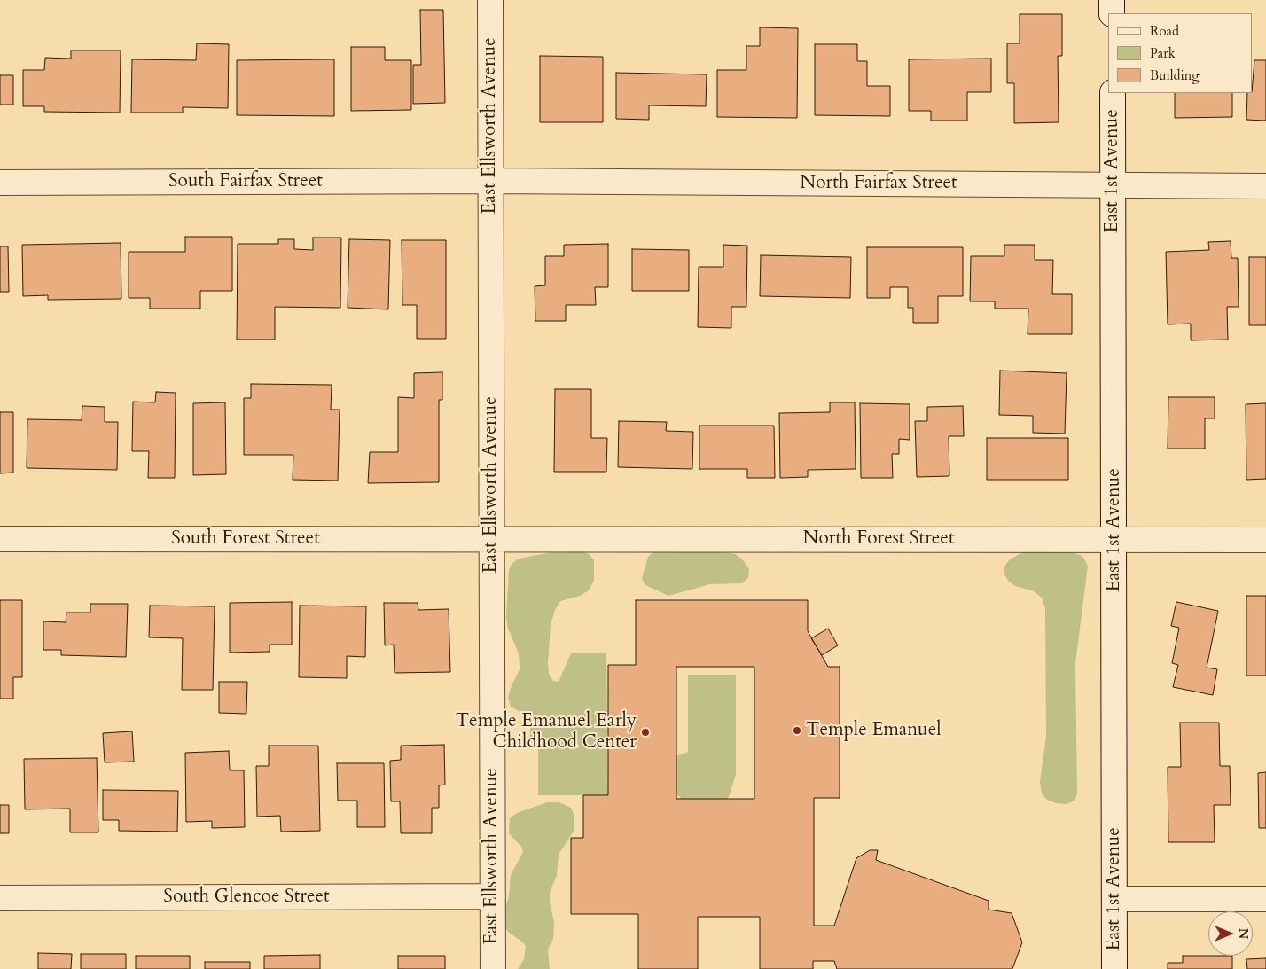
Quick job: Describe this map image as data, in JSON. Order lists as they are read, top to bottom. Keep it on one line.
{"streets":{"street":["East Ellsworth Avenue","East 1st Avenue","South Fairfax Street","North Fairfax Street","South Forest Street","North Forest Street","South Glencoe Street"]},"crossings":[["East Ellsworth Avenue","South Fairfax Street"],["East Ellsworth Avenue","North Fairfax Street"],["East Ellsworth Avenue","South Forest Street"],["East Ellsworth Avenue","North Forest Street"],["East Ellsworth Avenue","South Glencoe Street"],["East 1st Avenue","North Fairfax Street"],["East 1st Avenue","North Forest Street"],["South Fairfax Street","North Fairfax Street"],["South Forest Street","North Forest Street"]],"places":["Temple Emanuel","Temple Emanuel Early Childhood Center"],"legend":["Road","Park","Building"],"north":"right"}
